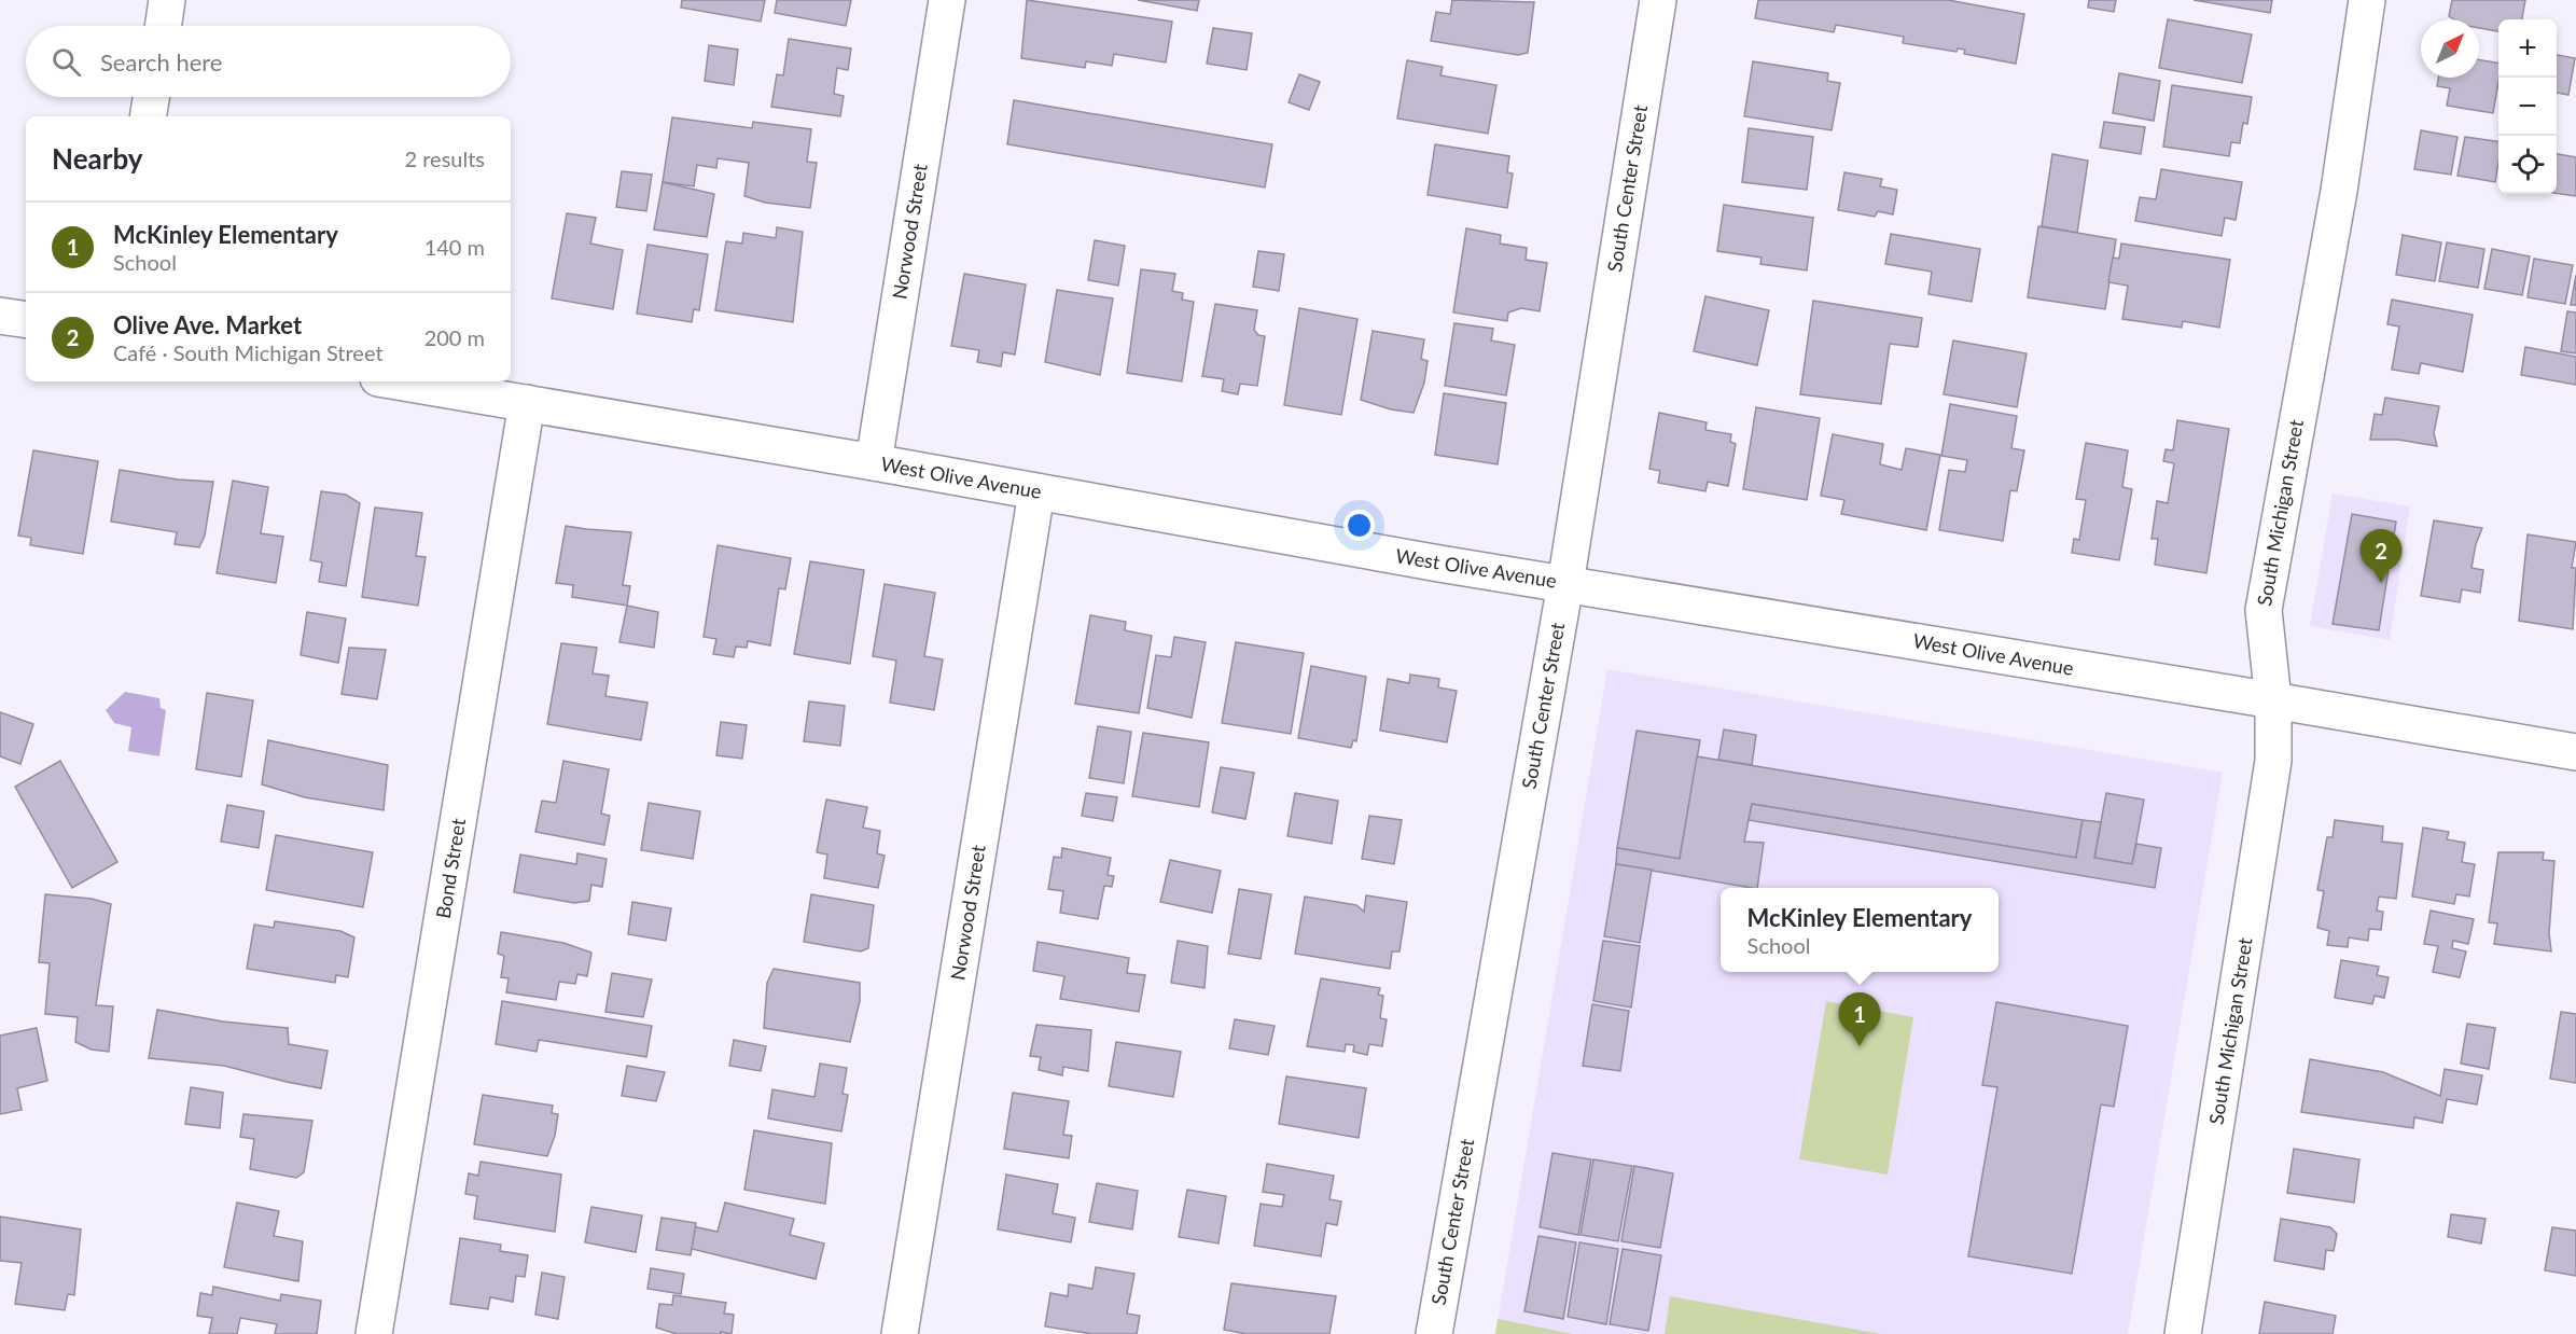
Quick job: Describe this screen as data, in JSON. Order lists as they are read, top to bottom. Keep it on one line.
{"streets":{"street":["South Center Street","Norwood Street","West Olive Avenue","South Michigan Street","Bond Street"]},"crossings":[["South Center Street","West Olive Avenue"],["Norwood Street","West Olive Avenue"],["West Olive Avenue","South Michigan Street"],["West Olive Avenue","Bond Street"]],"north":"top right","page":{"map_buttons":["+","−"],"search":"Search here","heading":["Nearby","2 results"],"list":[{"mark":"1","name":"McKinley Elementary","note":"School","value":"140 m"},{"mark":"2","name":"Olive Ave. Market","note":"Café · South Michigan Street","value":"200 m"}],"pins":["2","1"],"popup":["McKinley Elementary","School"]}}
